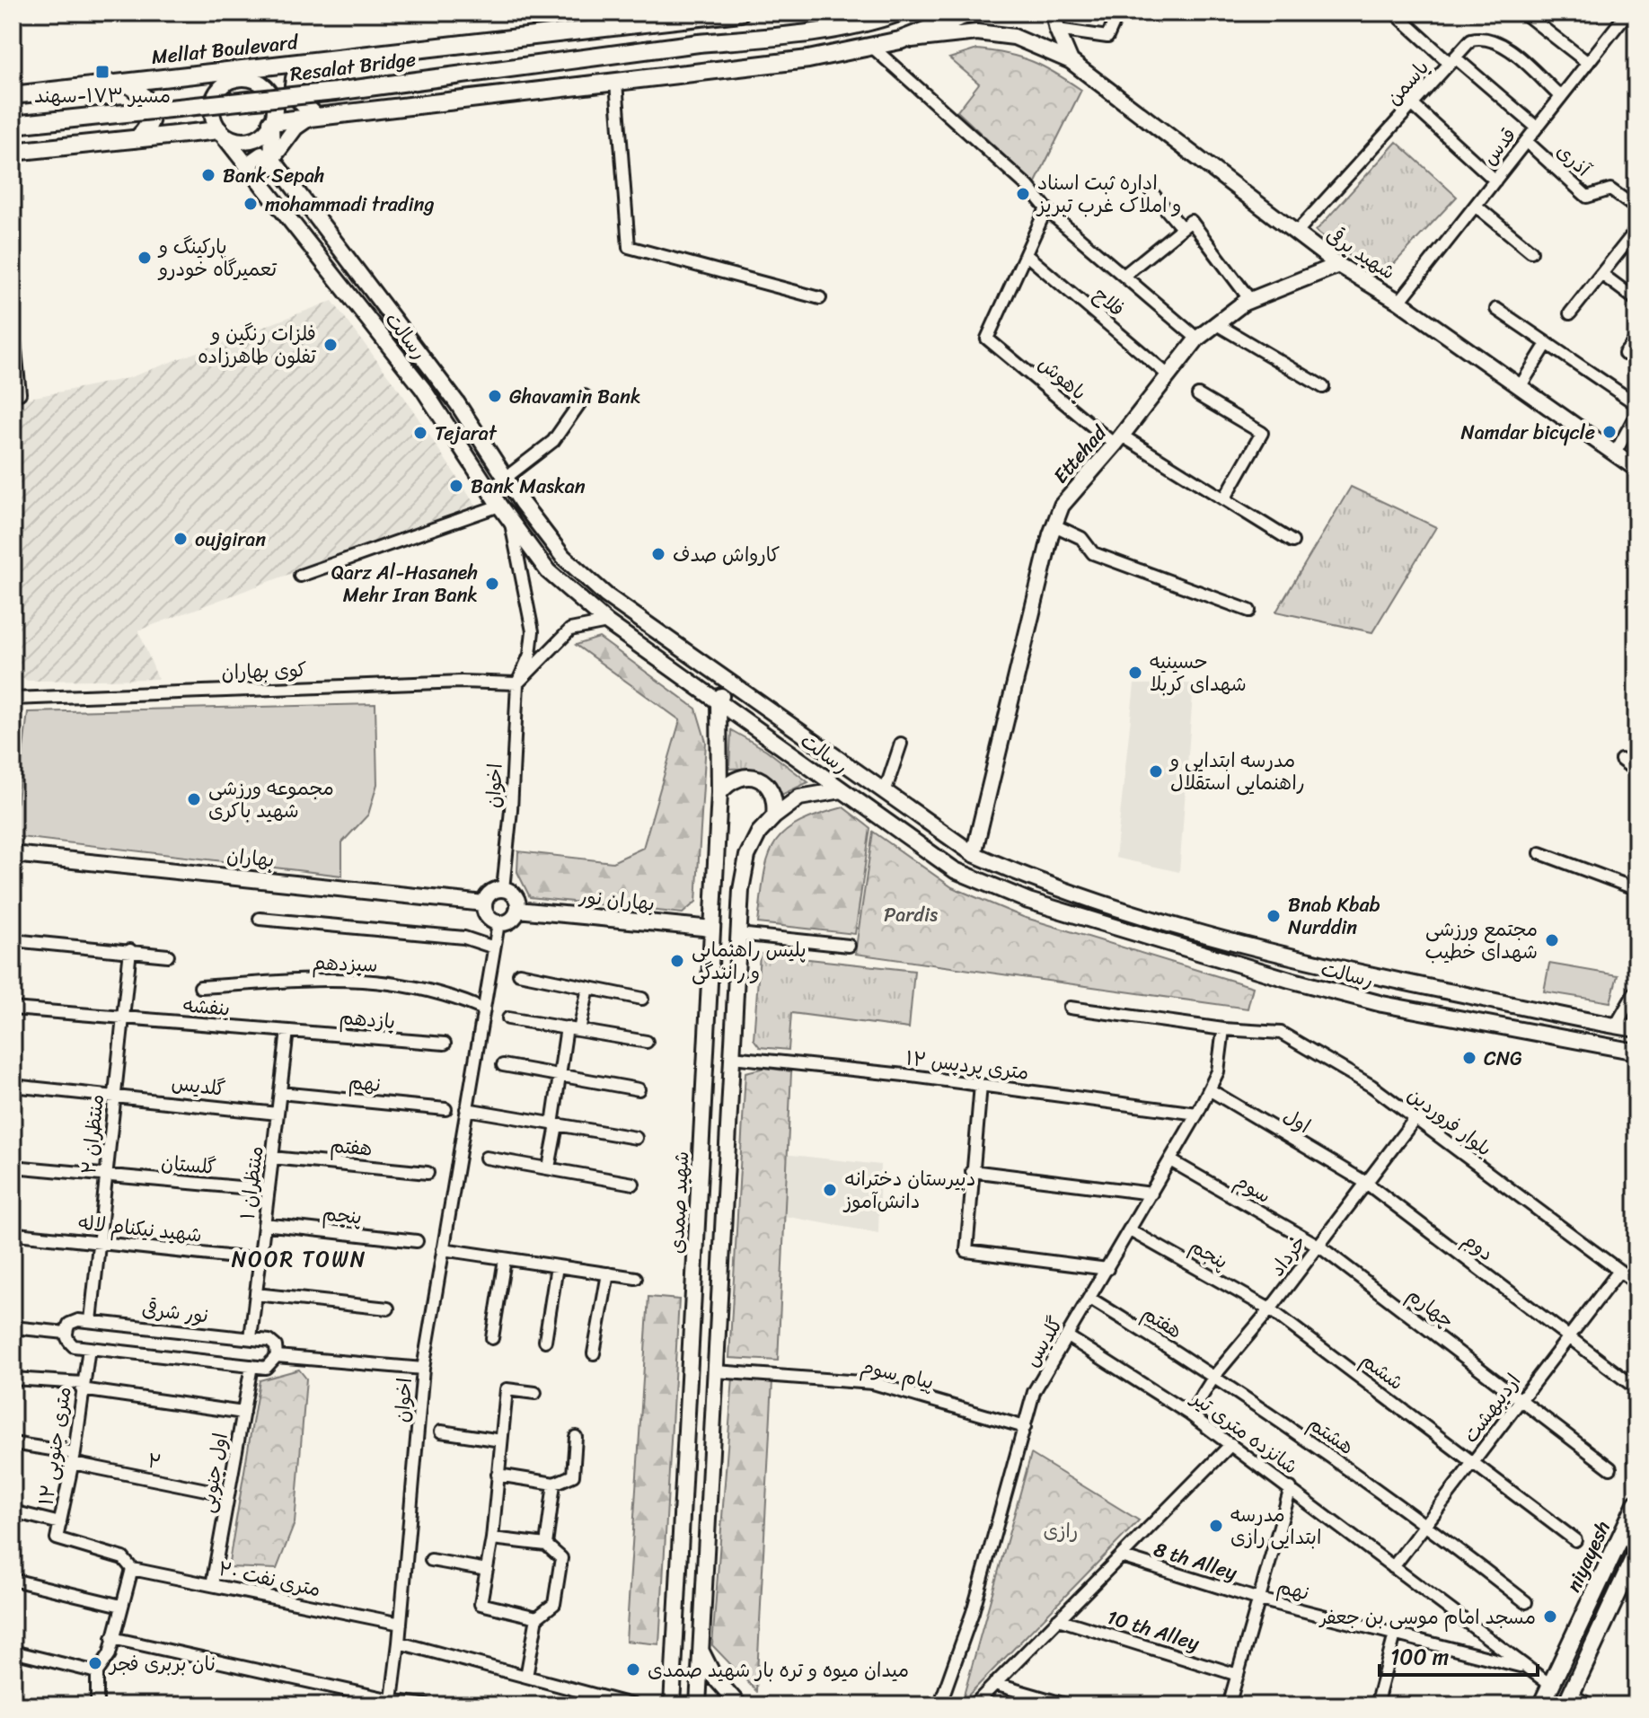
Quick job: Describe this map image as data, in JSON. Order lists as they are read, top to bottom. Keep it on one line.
{"streets":{"highway":["Mellat Boulevard","Resalat Bridge","niyayesh"],"main road":["شهید برقی","رسالت","Ettehad","بهاران","بهاران نور","شهید صمدی"],"street":["یاسمن","قدس","آذری","فلاح","باهوش","کوی بهاران","اخوان","سیزدهم","بنفشه","یازدهم","۱۲ متری پردیس","نهم","گلدیس","اول","بلوار فروردین","منتظران ۲","هفتم","گلستان","منتظران ۱","سوم","پنجم","شهید نیکنام لاله","دوم","خرداد","چهارم","نور شرقی","ششم","پیام سوم","اردیبهشت","شانزده متری تیر","هشتم","۱۲ متری جنوبی","۲","اول جنوبی","8 th Alley","۲۰ متری نفت","10 th Alley"]},"crossings":[["Mellat Boulevard","رسالت"],["یاسمن","قدس"],["یاسمن","شهید برقی"],["قدس","آذری"],["قدس","شهید برقی"],["شهید برقی","Ettehad"],["فلاح","باهوش"],["فلاح","Ettehad"],["رسالت","Ettehad"],["رسالت","اخوان"],["رسالت","شهید صمدی"],["باهوش","Ettehad"],["کوی بهاران","اخوان"],["اخوان","بهاران"],["اخوان","بهاران نور"],["اخوان","سیزدهم"],["اخوان","۲۰ متری نفت"],["بهاران","بهاران نور"],["بهاران نور","شهید صمدی"],["بنفشه","یازدهم"],["بنفشه","منتظران ۲"],["بنفشه","منتظران ۱"],["یازدهم","منتظران ۱"],["۱۲ متری پردیس","گلدیس"],["نهم","منتظران ۱"],["نهم","شانزده متری تیر"],["نهم","8 th Alley"],["گلدیس","اول"],["گلدیس","بلوار فروردین"],["گلدیس","منتظران ۲"],["گلدیس","هفتم"],["گلدیس","منتظران ۱"],["گلدیس","سوم"],["گلدیس","پنجم"],["گلدیس","پیام سوم"],["گلدیس","شانزده متری تیر"],["اول","دوم"],["اول","خرداد"],["بلوار فروردین","خرداد"],["بلوار فروردین","اردیبهشت"],["منتظران ۲","گلستان"],["منتظران ۲","شهید نیکنام لاله"],["منتظران ۲","نور شرقی"],["هفتم","منتظران ۱"],["هفتم","خرداد"],["هفتم","هشتم"],["گلستان","منتظران ۱"],["منتظران ۱","پنجم"],["منتظران ۱","شهید نیکنام لاله"],["منتظران ۱","نور شرقی"],["سوم","خرداد"],["سوم","چهارم"],["پنجم","خرداد"],["پنجم","ششم"],["دوم","خرداد"],["دوم","اردیبهشت"],["خرداد","چهارم"],["خرداد","ششم"],["خرداد","شانزده متری تیر"],["خرداد","هشتم"],["چهارم","اردیبهشت"],["ششم","اردیبهشت"],["اردیبهشت","شانزده متری تیر"],["اردیبهشت","هشتم"],["شانزده متری تیر","niyayesh"],["۱۲ متری جنوبی","۲"],["۱۲ متری جنوبی","۲۰ متری نفت"],["۲","اول جنوبی"],["اول جنوبی","۲۰ متری نفت"]],"districts":["NOOR TOWN"],"parks":["Pardis","رازی"],"places":{"transit":["مسیر ۱۷۳-سهند"],"other":["Bank Sepah","اداره ثبت اسناد و املاک غرب تبریز","mohammadi trading","پارکینگ و تعمیرگاه خودرو","فلزات رنگین و تفلون طاهرزاده","Ghavamin Bank","Namdar bicycle","Tejarat","Bank Maskan","oujgiran","کارواش صدف","Qarz Al-Hasaneh Mehr Iran Bank","حسینیه شهدای کربلا","مدرسه ابتدایی و راهنمایی استقلال","مجموعه ورزشی شهید باکری","Bnab Kbab Nurddin","مجتمع ورزشی شهدای خطیب","پلیس راهنمایی و رانندگی","CNG","دبیرستان دخترانه دانش‌آموز","مدرسه ابتدایی رازی","مسجد امام موسی بن جعفر","نان بربری فجر","میدان میوه و تره بار شهید صمدی"]},"scale_bar":"100 m"}
